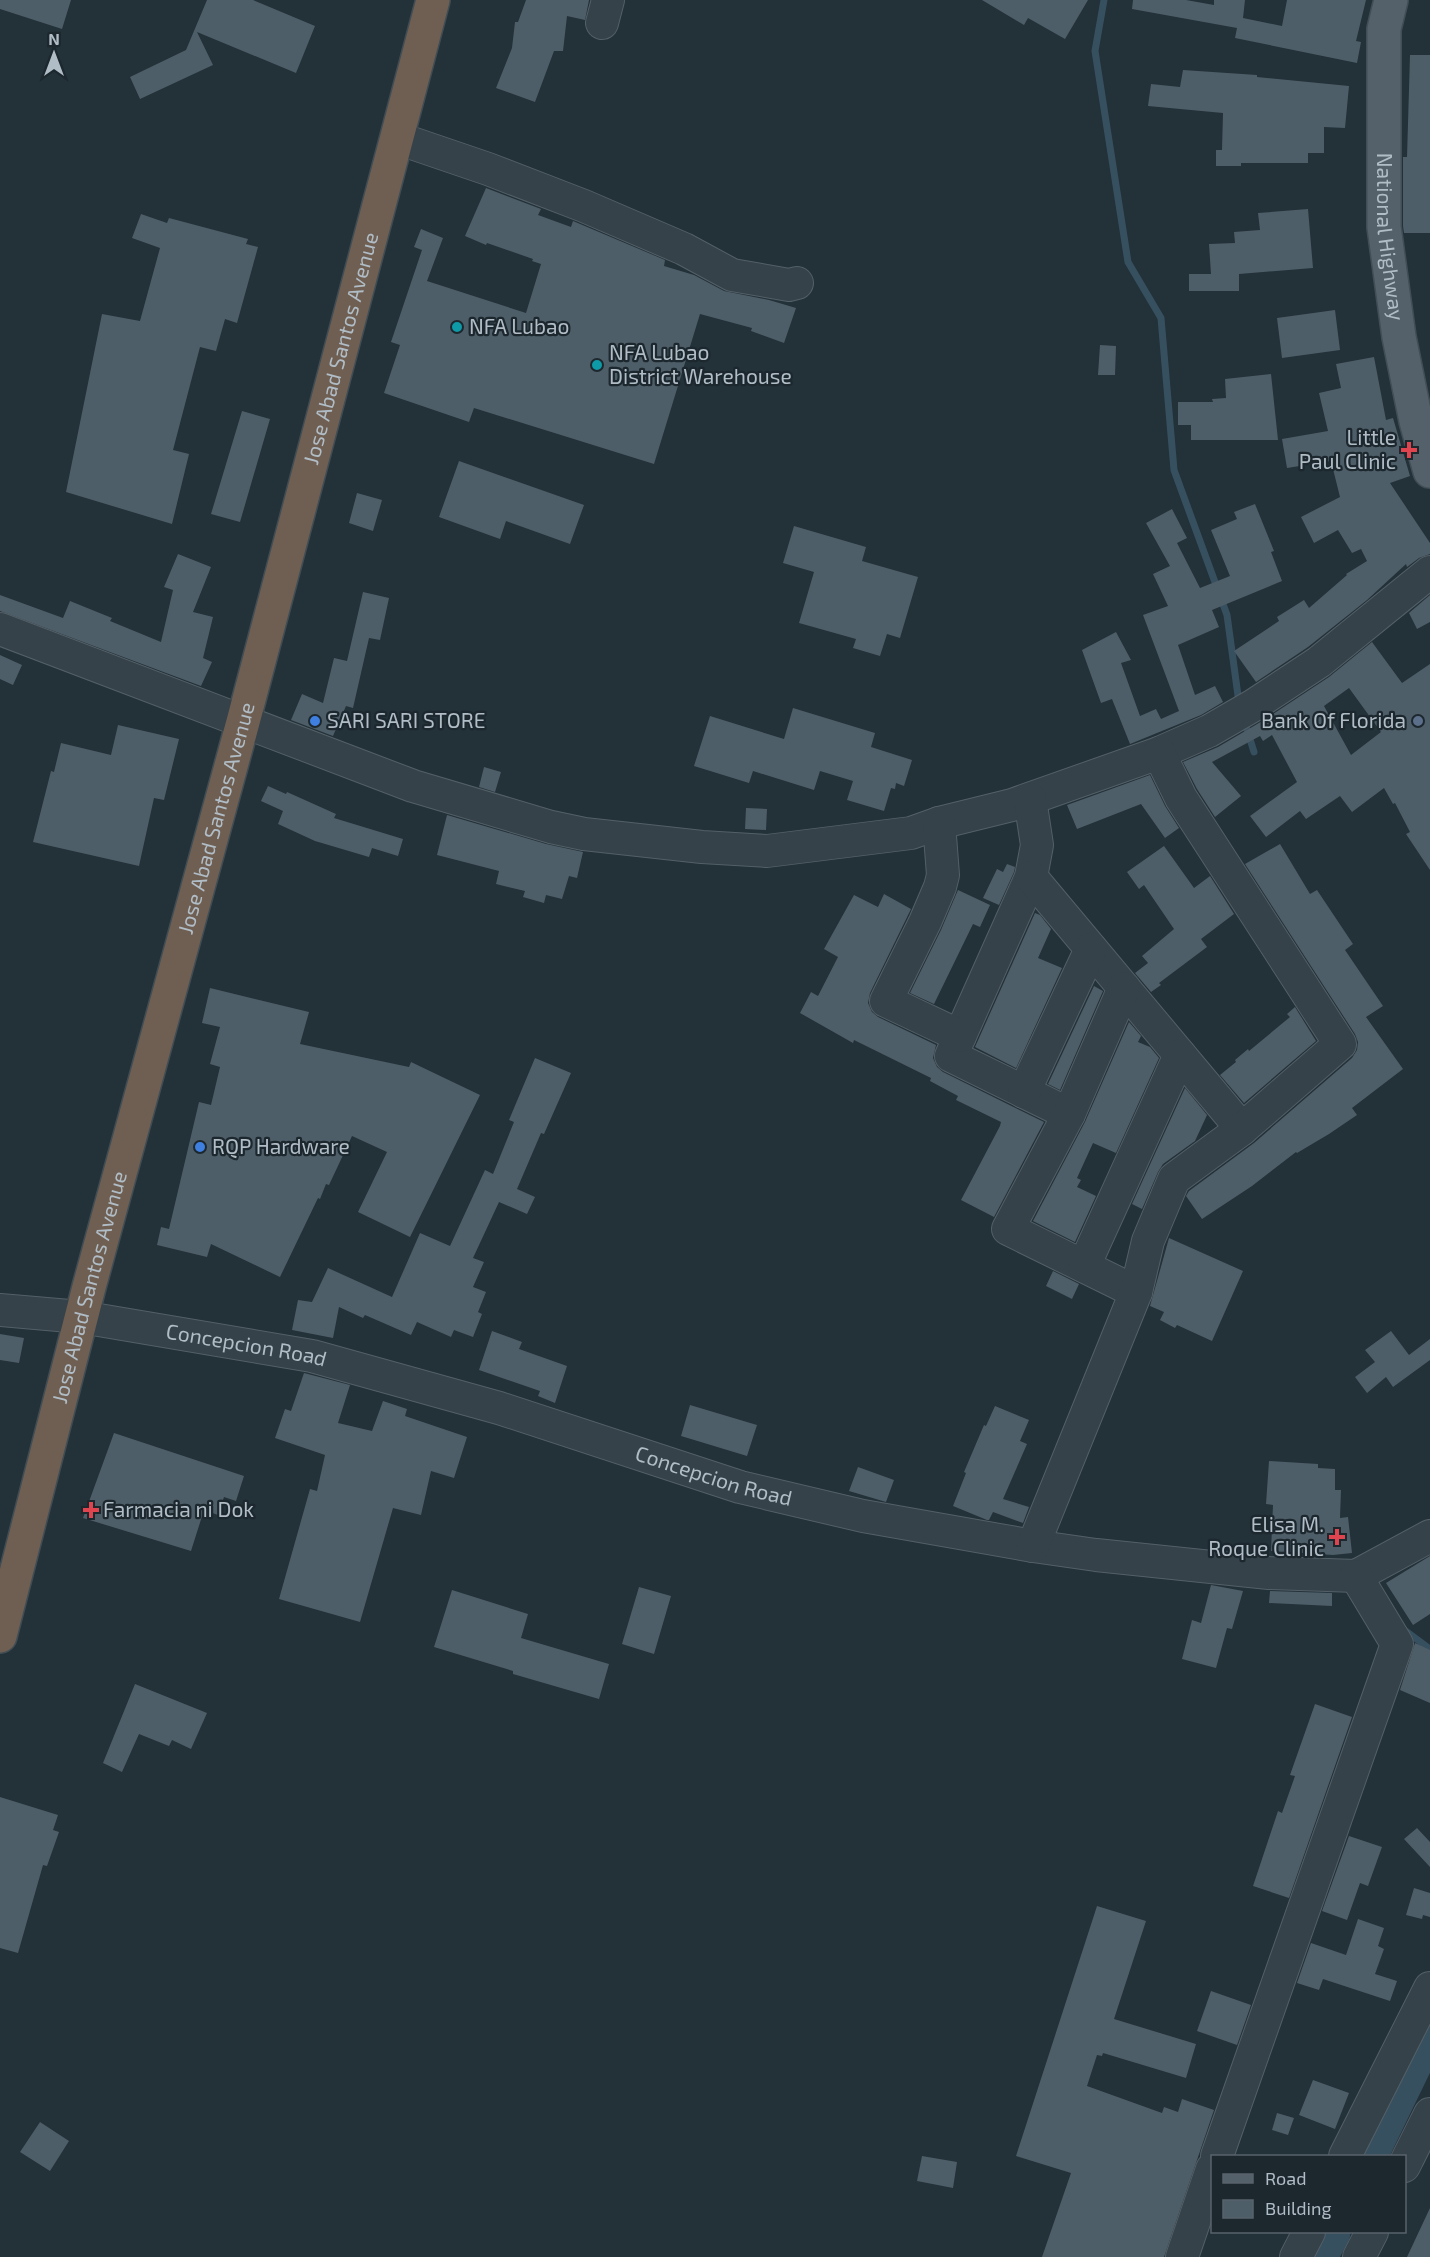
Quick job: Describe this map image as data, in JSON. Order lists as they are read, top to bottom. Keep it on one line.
{"streets":{"highway":["Jose Abad Santos Avenue"],"main road":["National Highway"],"street":["Concepcion Road"]},"crossings":[["Jose Abad Santos Avenue","Concepcion Road"]],"places":{"other":["NFA Lubao","NFA Lubao District Warehouse","SARI SARI STORE","Bank Of Florida","RQP Hardware"],"health":["Little Paul Clinic","Farmacia ni Dok","Elisa M. Roque Clinic"]},"legend":["Road","Building"],"north":"top"}
